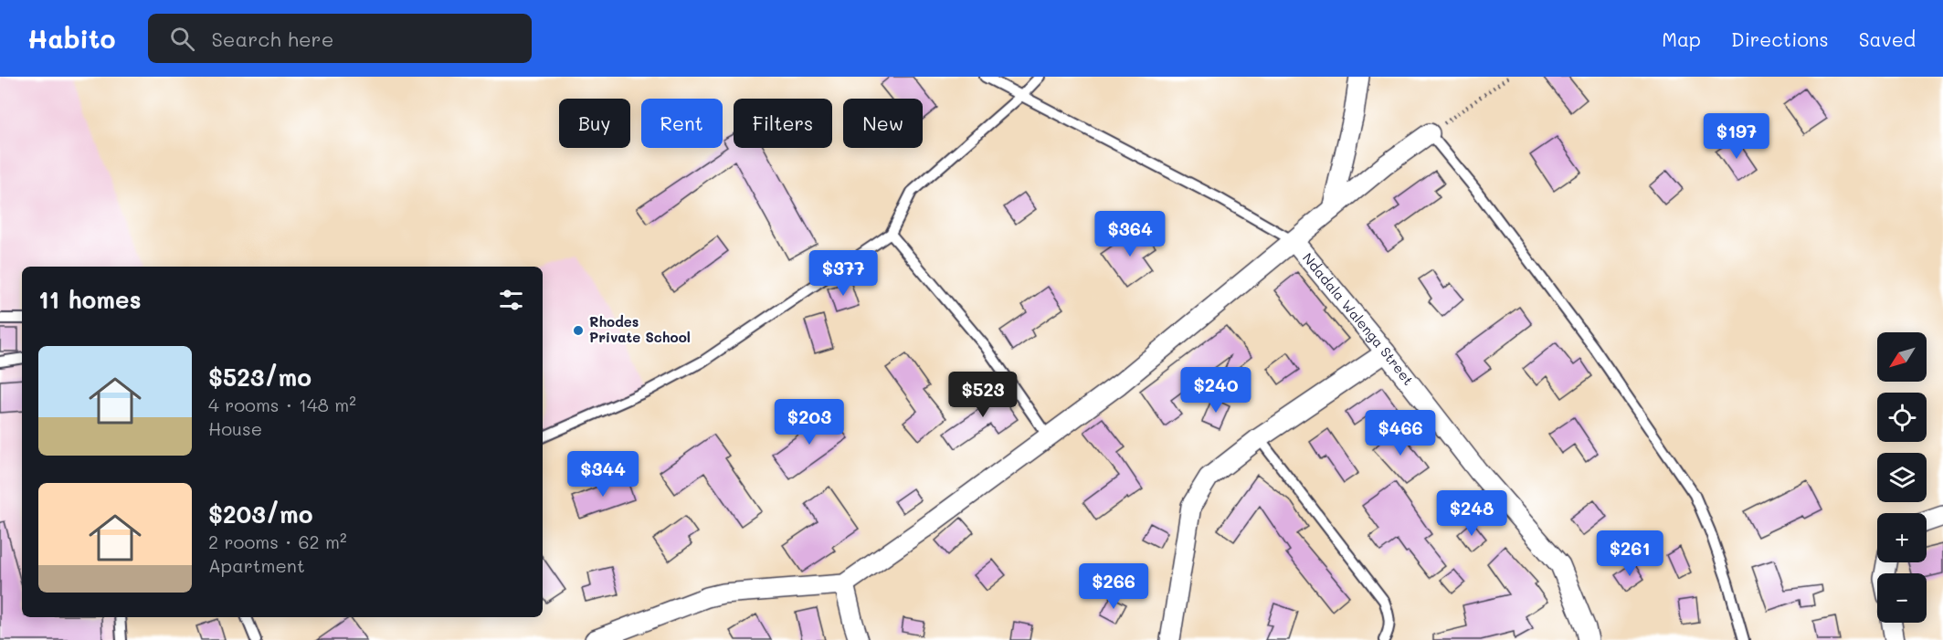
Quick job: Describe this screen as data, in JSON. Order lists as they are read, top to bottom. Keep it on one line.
{"streets":{"street":["Ndadala Walenga Street"]},"places":["Rhodes Private School"],"north":"bottom left","page":{"header":"Habito","search":"Search here","nav":["Map","Directions","Saved"],"chip":["Buy","Rent","Filters","New"],"price":["$197","$364","$377","$240","$523","$203","$466","$344","$248","$261","$266"],"heading":"11 homes","map_buttons":["+","−"],"list":[{"name":"$523/mo","note":"4 rooms · 148 m² · House"},{"name":"$203/mo","note":"2 rooms · 62 m² · Apartment"}]}}
